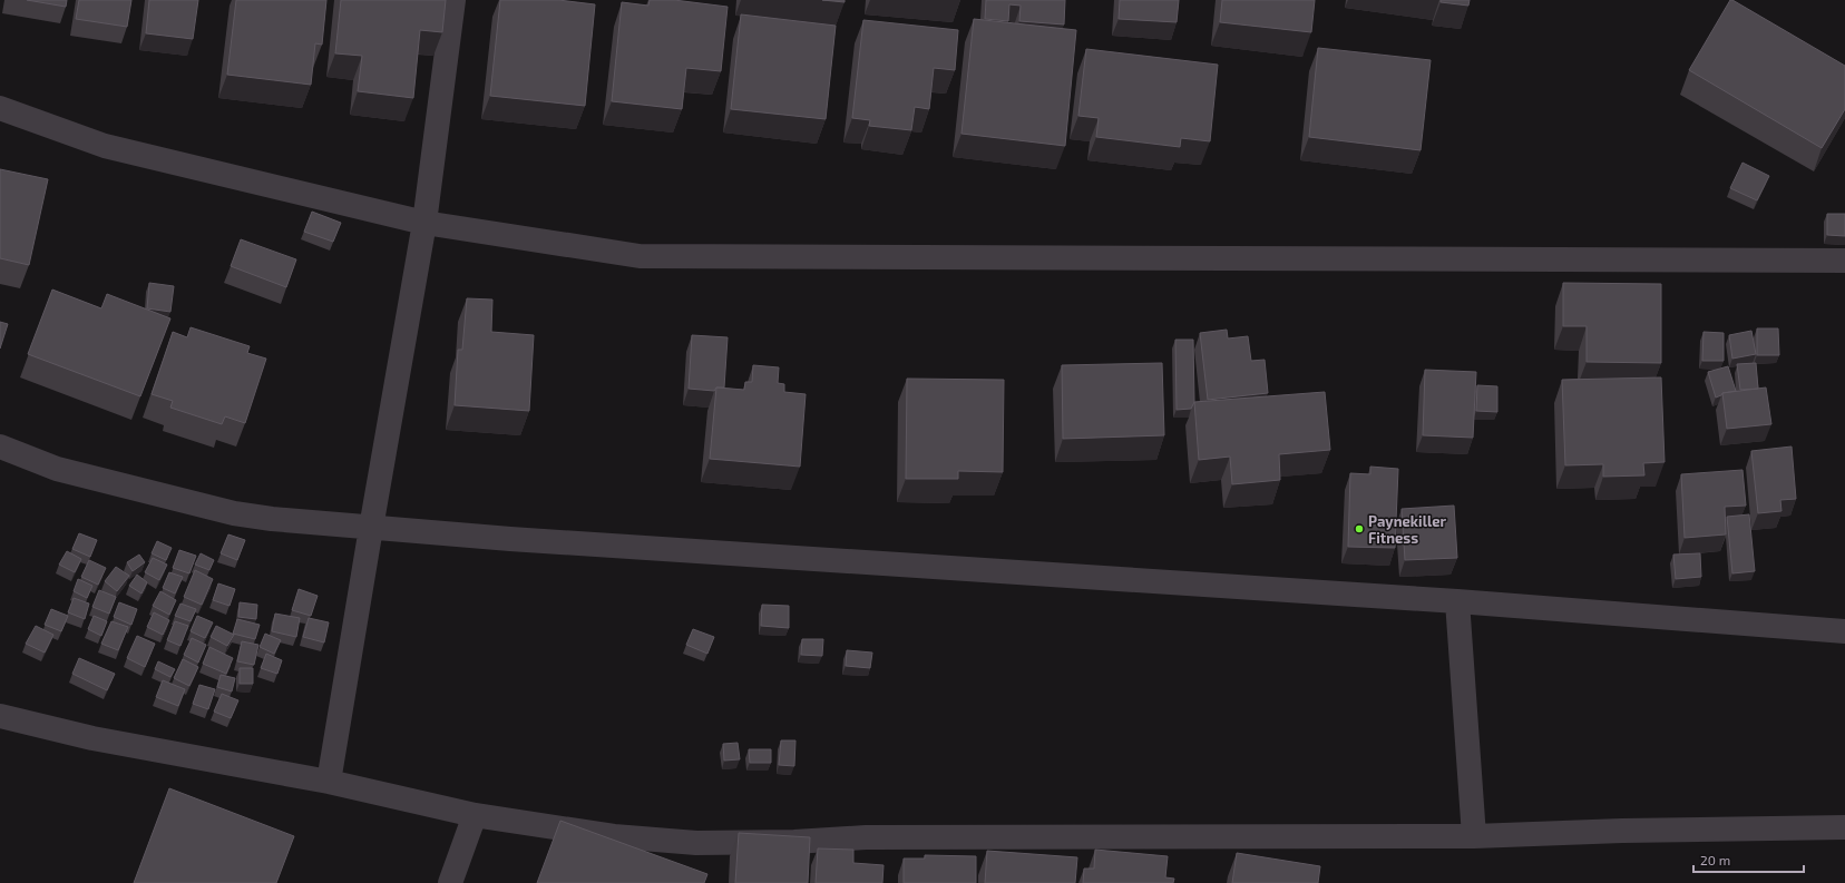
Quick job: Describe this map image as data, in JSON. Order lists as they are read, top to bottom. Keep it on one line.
{"places":["Paynekiller Fitness"],"scale_bar":"20 m"}
